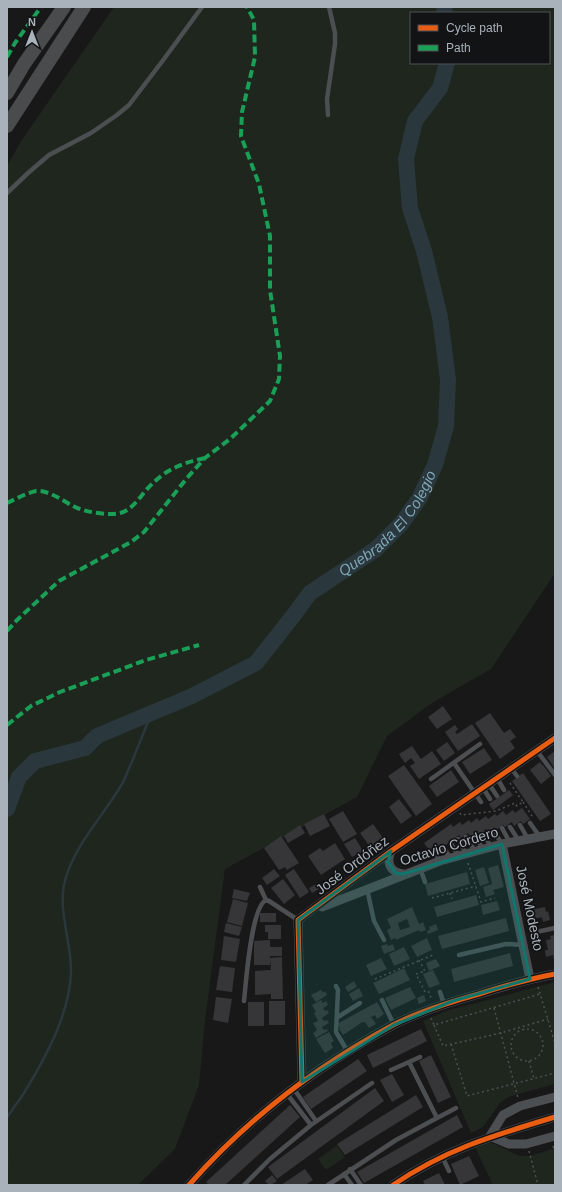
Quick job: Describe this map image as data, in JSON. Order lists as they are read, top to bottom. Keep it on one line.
{"streets":{"street":["Octavio Cordero","José Ordóñez","José Modesto"]},"crossings":[["Octavio Cordero","José Ordóñez"],["Octavio Cordero","José Modesto"]],"water":["Quebrada El Colegio"],"legend":["Cycle path","Path"],"north":"top"}
